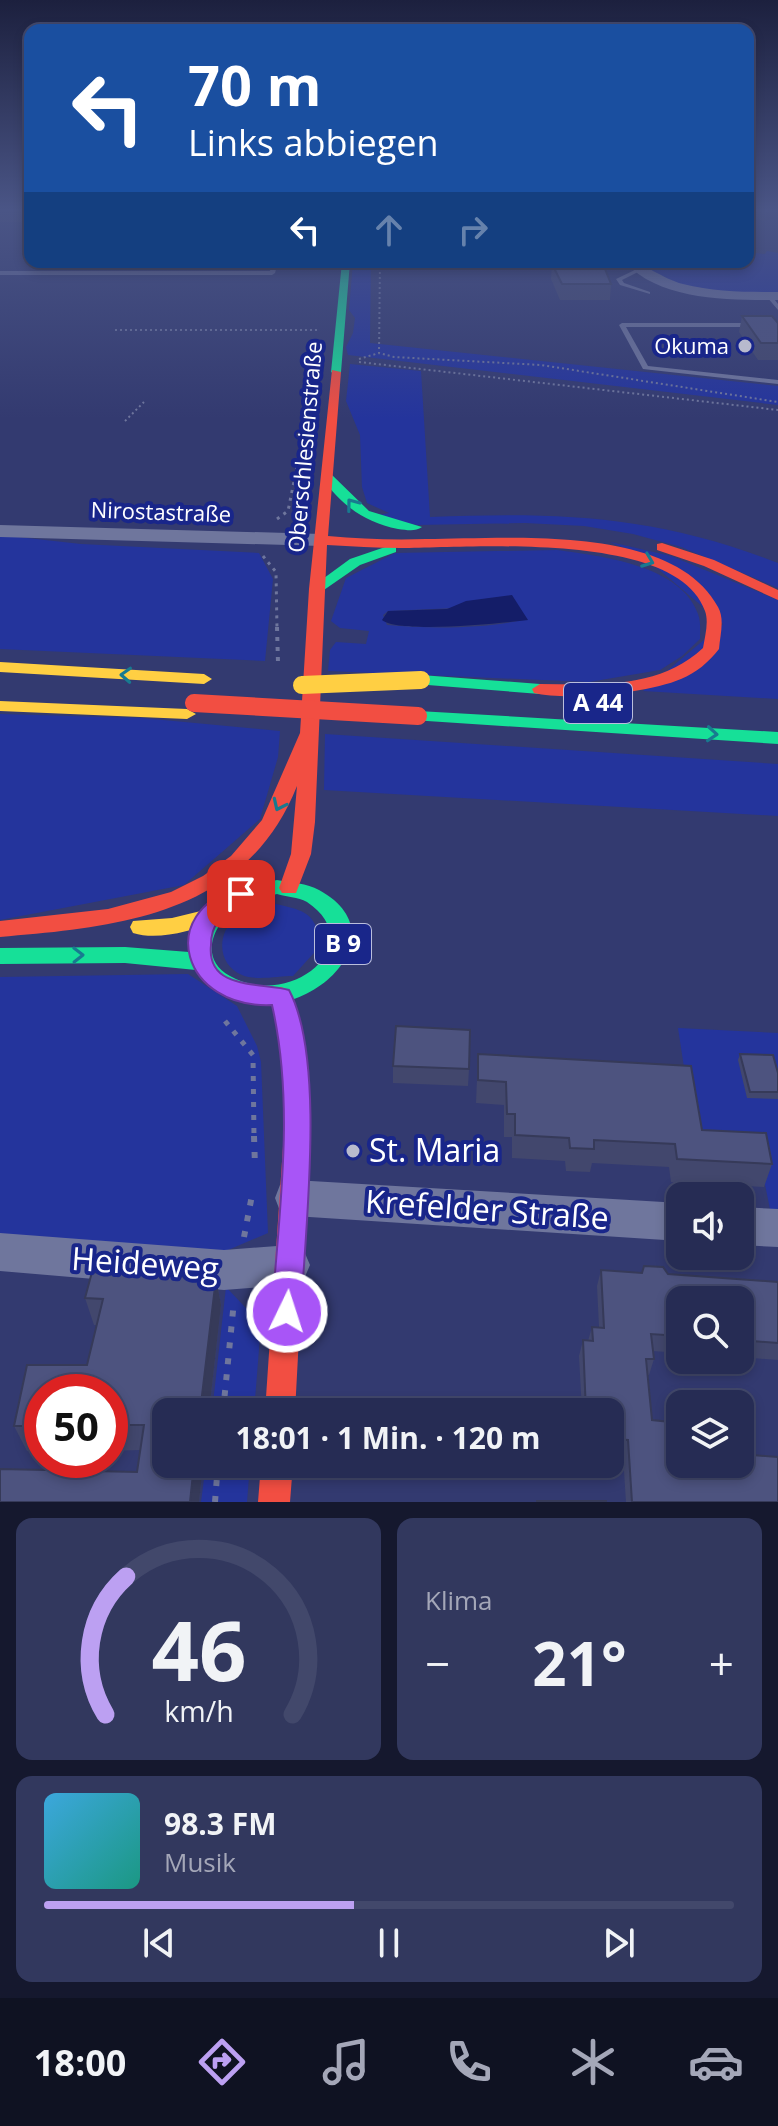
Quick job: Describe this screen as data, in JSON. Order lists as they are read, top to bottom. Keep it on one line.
{"streets":{"main road":["Oberschlesienstraße","A 44","B 9"],"street":["Nirostastraße","Krefelder Straße","Heideweg"]},"crossings":[["Oberschlesienstraße","Nirostastraße"]],"places":["Okuma","St. Maria"],"page":{"turn":["70 m","Links abbiegen"],"limit":"50","trip":"18:01 · 1 Min. · 120 m","tile":"Klima","heat":["−","21°","+"],"song":["98.3 FM","Musik"],"tabs":"18:00","gauge":["46","km/h"]}}
